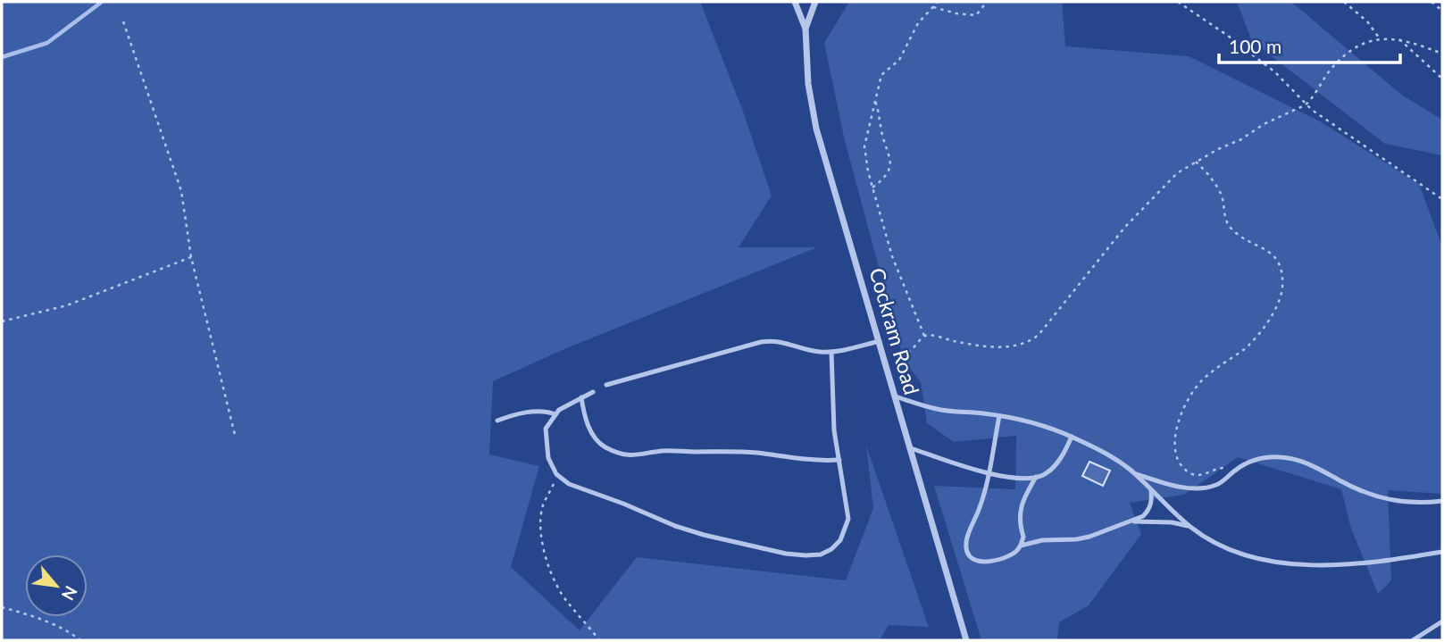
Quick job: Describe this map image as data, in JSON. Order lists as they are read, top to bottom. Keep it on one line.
{"streets":{"street":["Cockram Road"]},"scale_bar":"100 m","north":"bottom right"}
